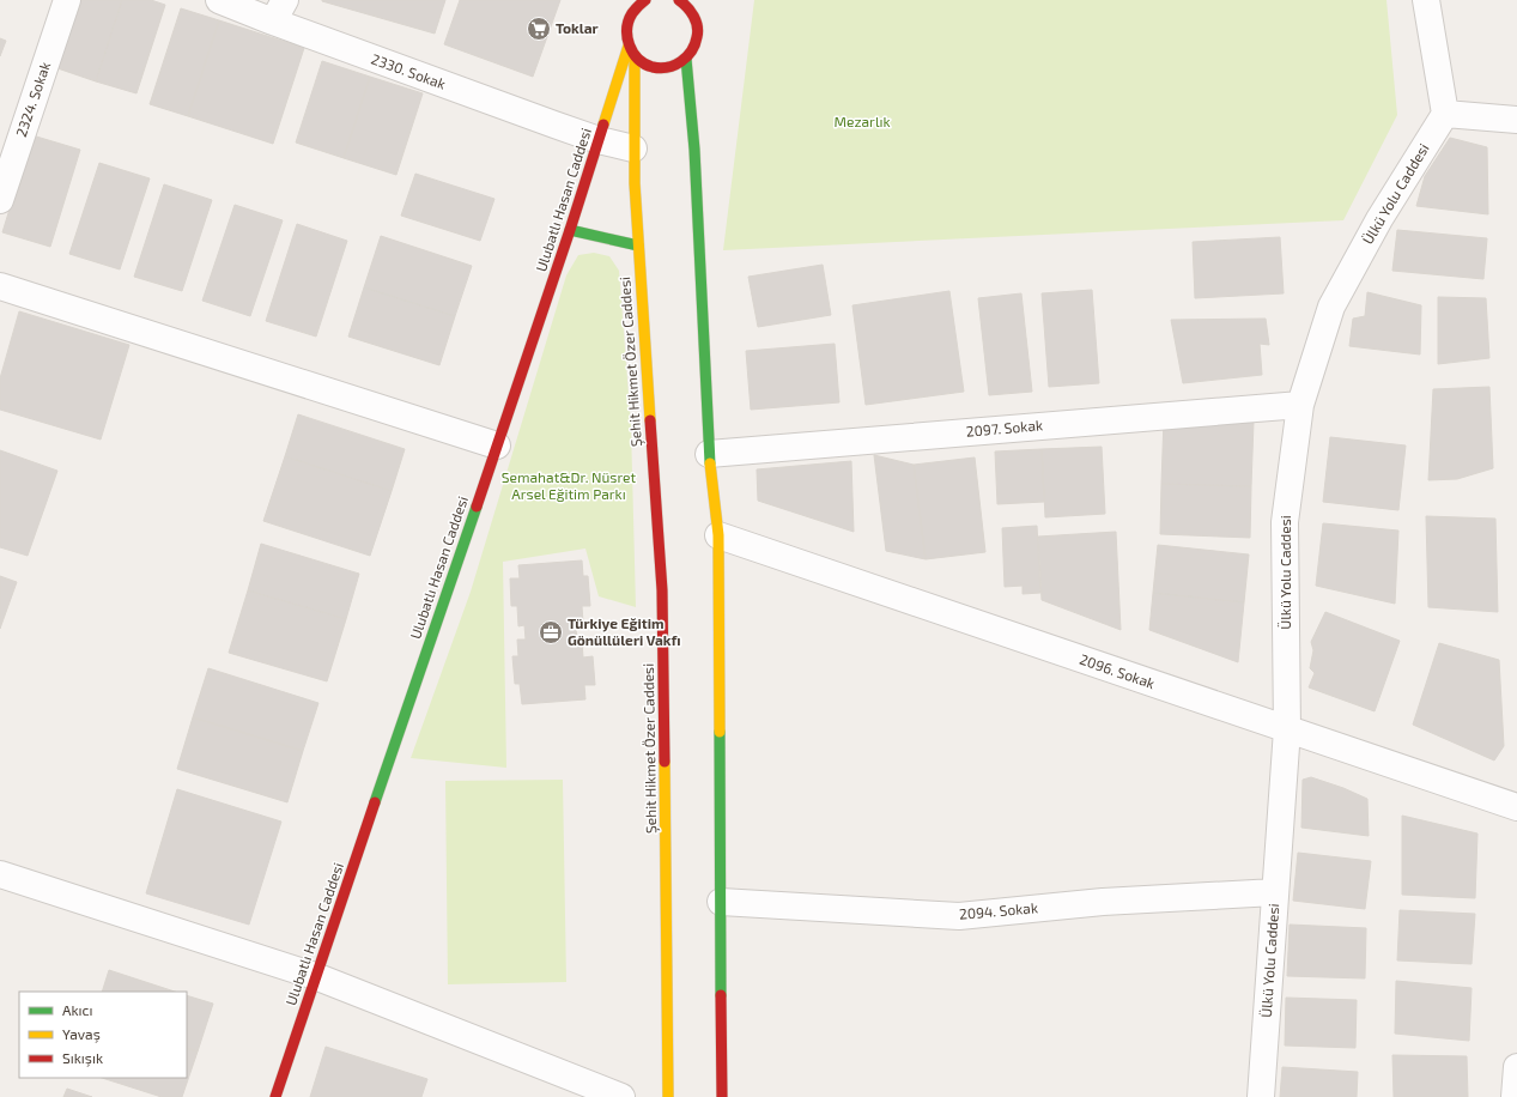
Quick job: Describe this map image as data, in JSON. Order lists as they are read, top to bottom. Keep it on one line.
{"streets":{"main road":["Ulubatlı Hasan Caddesi","Şehit Hikmet Özer Caddesi"],"street":["2330. Sokak","2324. Sokak","Ülkü Yolu Caddesi","2097. Sokak","2096. Sokak","2094. Sokak"]},"crossings":[["2330. Sokak","Ulubatlı Hasan Caddesi"],["2330. Sokak","Şehit Hikmet Özer Caddesi"],["Ülkü Yolu Caddesi","2097. Sokak"],["Ülkü Yolu Caddesi","2096. Sokak"],["Ülkü Yolu Caddesi","2094. Sokak"]],"parks":["Mezarlık","Semahat&Dr. Nüsret Arsel Eğitim Parkı"],"places":{"supermarket":["Toklar"],"office":["Türkiye Eğitim Gönüllüleri Vakfı"]},"legend":["Akıcı","Yavaş","Sıkışık"]}
